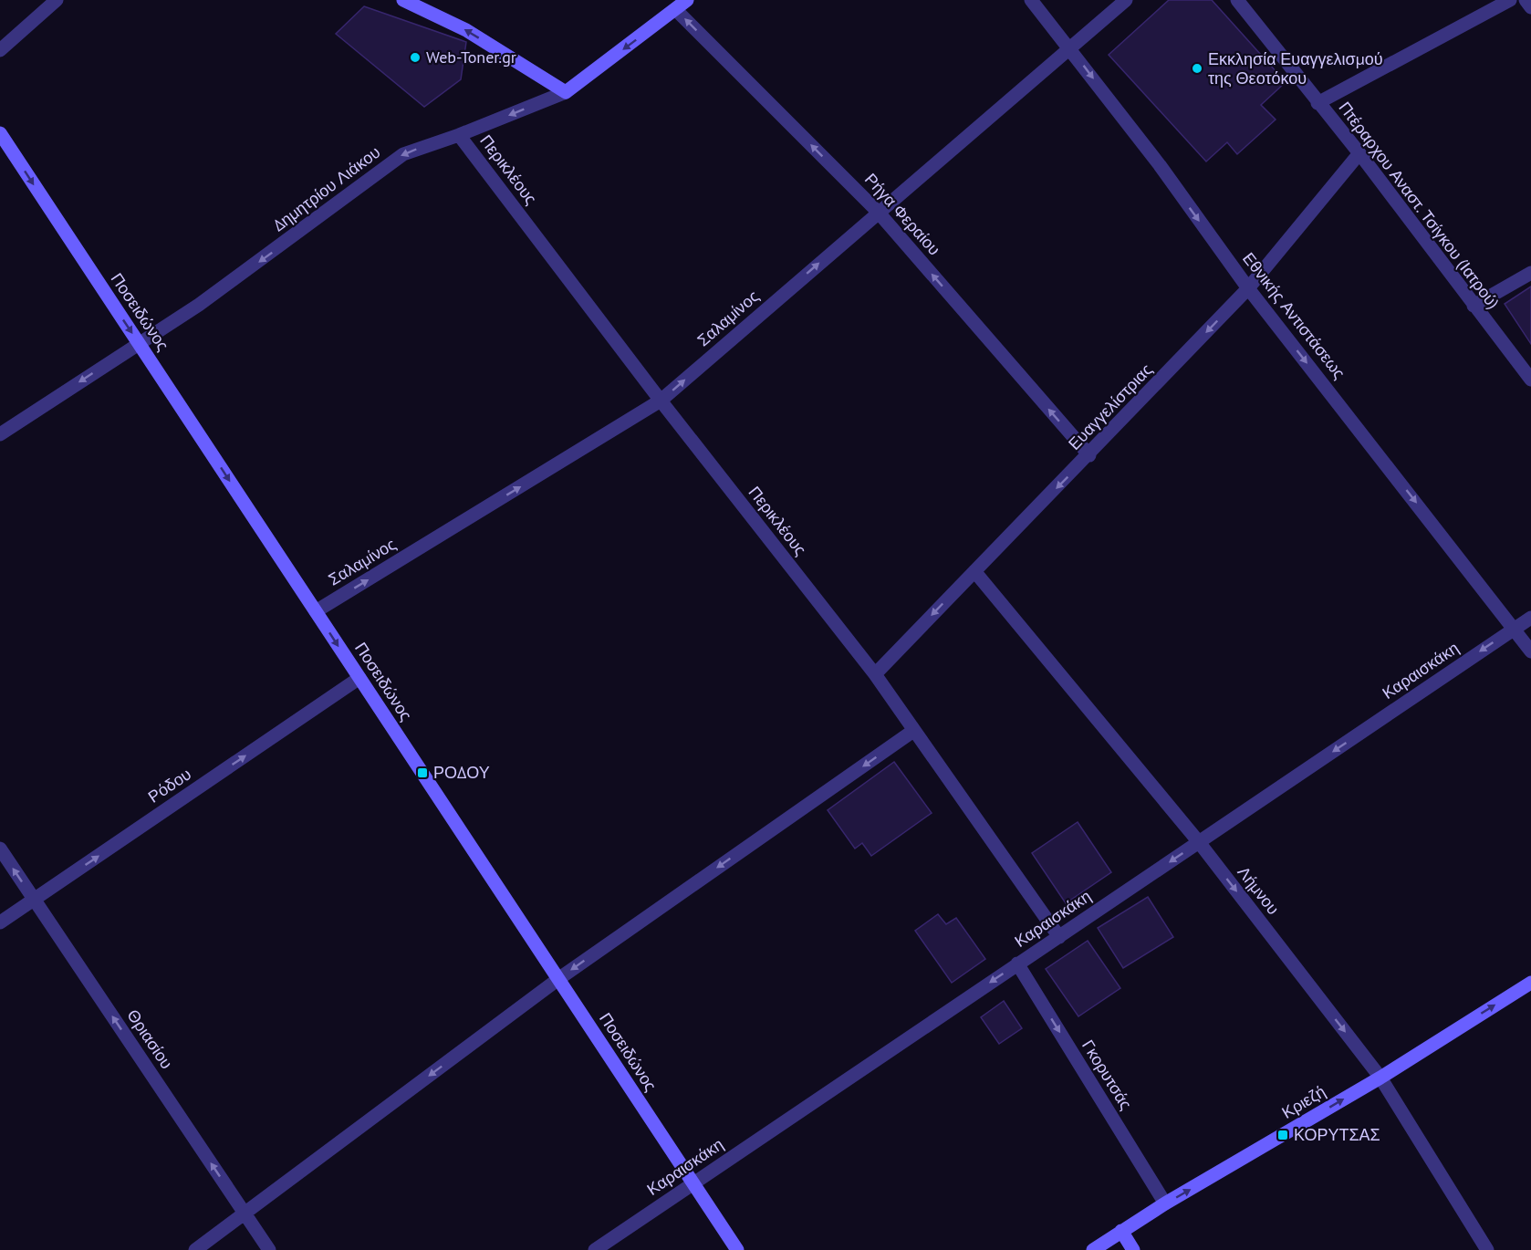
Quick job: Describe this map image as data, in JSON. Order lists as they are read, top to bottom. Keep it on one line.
{"streets":{"street":["Περικλέους","Δημητρίου Λιάκου","Πτέραρχου Αναστ. Τσίγκου (Ιατρού)","Ρήγα Φεραίου","Ποσειδώνος","Εθνικής Αντιστάσεως","Σαλαμίνος","Ευαγγελίστριας","Καραισκάκη","Ρόδου","Λήμνου","Θριασίου","Γκορυτσάς","Κριεζή"]},"crossings":[["Περικλέους","Δημητρίου Λιάκου"],["Περικλέους","Σαλαμίνος"],["Περικλέους","Ευαγγελίστριας"],["Περικλέους","Καραισκάκη"],["Δημητρίου Λιάκου","Ρήγα Φεραίου"],["Δημητρίου Λιάκου","Ποσειδώνος"],["Πτέραρχου Αναστ. Τσίγκου (Ιατρού)","Ευαγγελίστριας"],["Ρήγα Φεραίου","Σαλαμίνος"],["Ρήγα Φεραίου","Ευαγγελίστριας"],["Ποσειδώνος","Σαλαμίνος"],["Ποσειδώνος","Καραισκάκη"],["Ποσειδώνος","Ρόδου"],["Εθνικής Αντιστάσεως","Σαλαμίνος"],["Εθνικής Αντιστάσεως","Ευαγγελίστριας"],["Εθνικής Αντιστάσεως","Καραισκάκη"],["Ευαγγελίστριας","Λήμνου"],["Καραισκάκη","Λήμνου"],["Καραισκάκη","Γκορυτσάς"],["Ρόδου","Θριασίου"],["Λήμνου","Κριεζή"],["Γκορυτσάς","Κριεζή"]],"one_way":["Δημητρίου Λιάκου","Ρήγα Φεραίου","Ποσειδώνος","Εθνικής Αντιστάσεως","Σαλαμίνος","Ευαγγελίστριας","Καραισκάκη","Ρόδου","Θριασίου","Γκορυτσάς","Κριεζή"],"places":{"other":["Web-Toner.gr","Εκκλησία Ευαγγελισμού της Θεοτόκου"],"transit":["ΡΟΔΟΥ","ΚΟΡΥΤΣΑΣ"]}}
